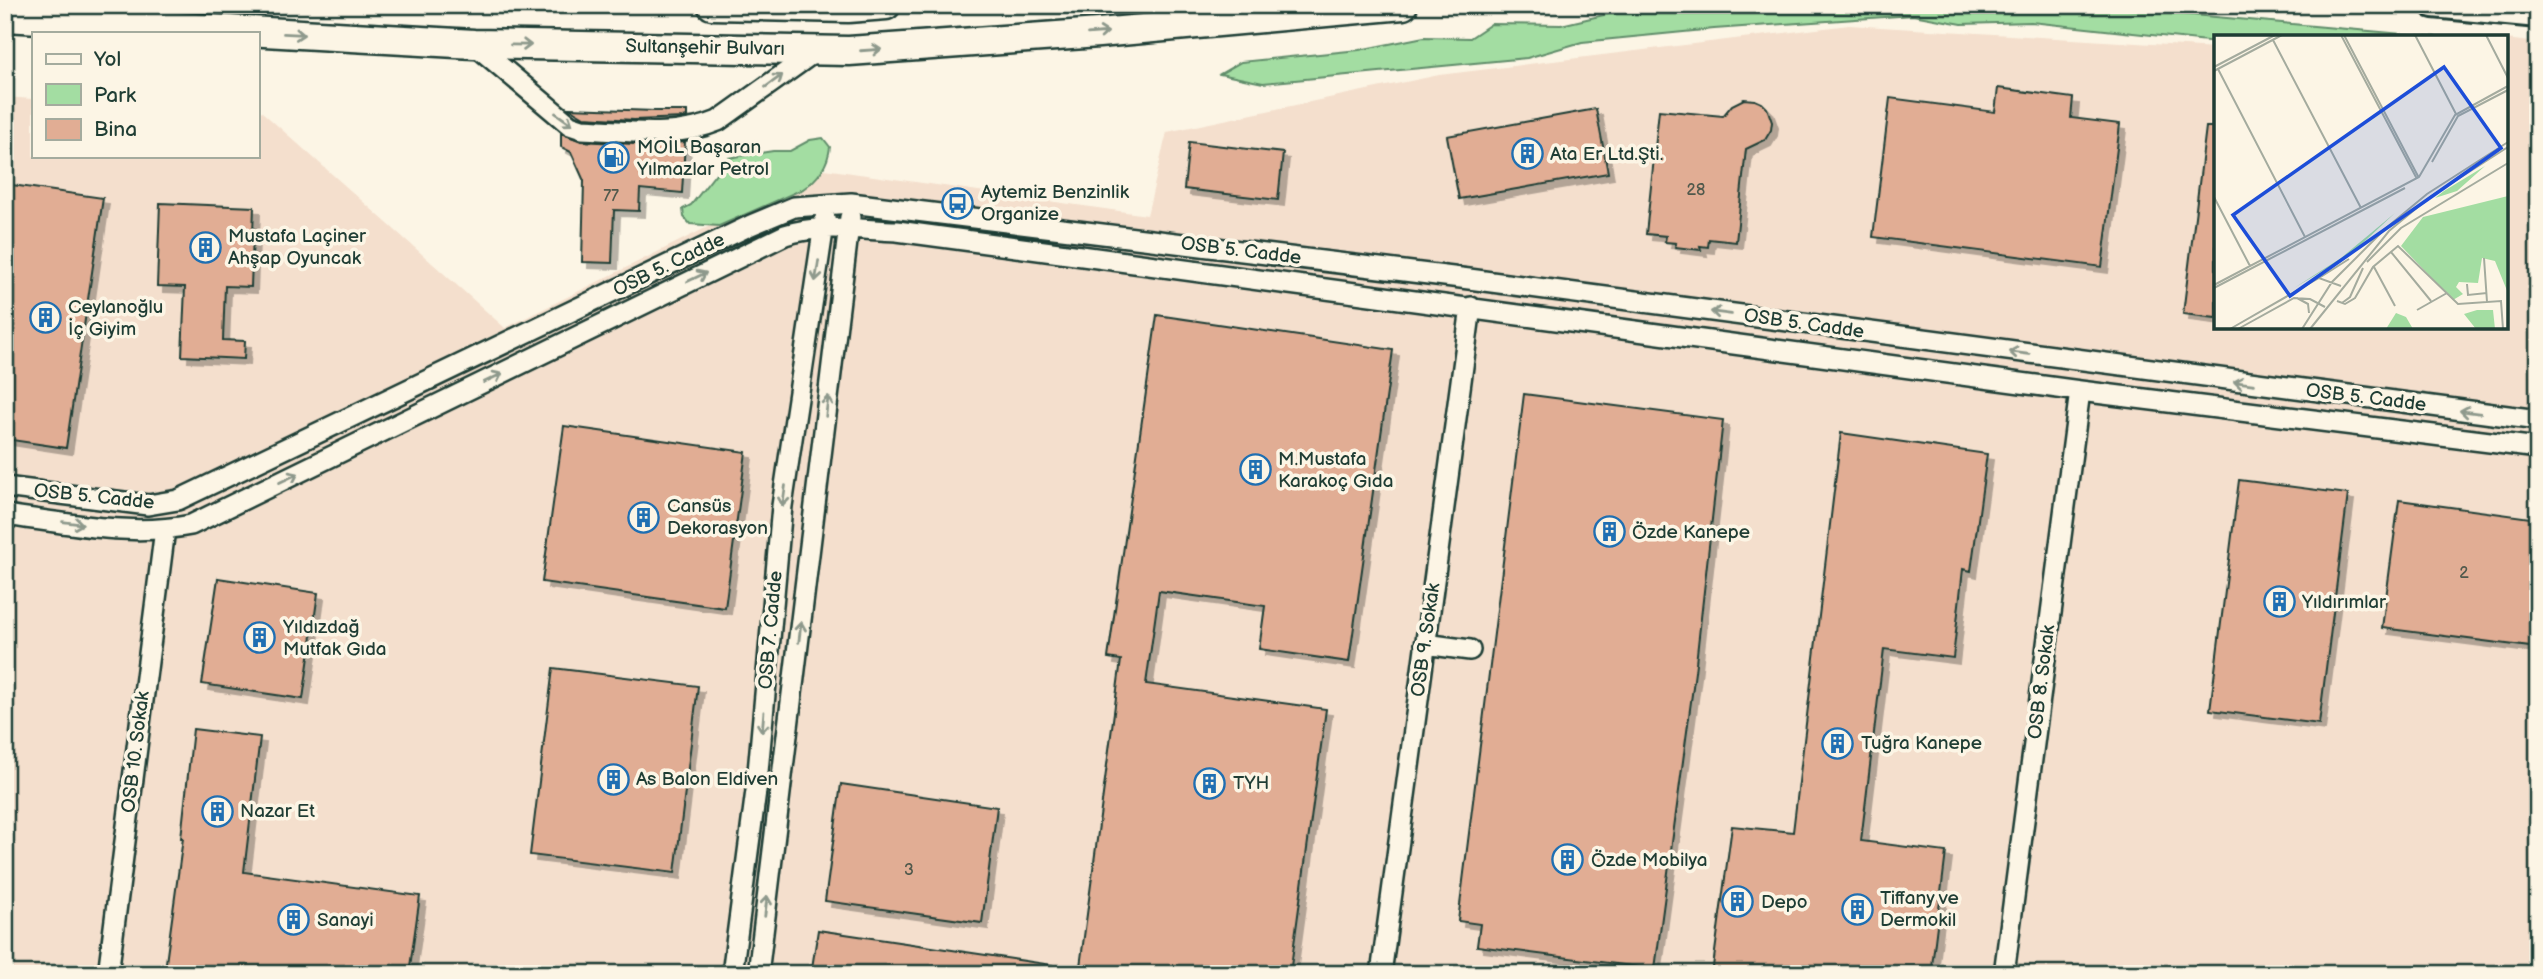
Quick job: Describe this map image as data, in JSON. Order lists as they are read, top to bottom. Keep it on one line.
{"streets":{"highway":["Sultanşehir Bulvarı"],"street":["OSB 5. Cadde","OSB 7. Cadde","OSB 9. Sokak","OSB 8. Sokak","OSB 10. Sokak"]},"crossings":[["OSB 5. Cadde","OSB 7. Cadde"]],"one_way":["Sultanşehir Bulvarı"],"places":{"building":["Ata Er Ltd.Şti.","Mustafa Laçiner Ahşap Oyuncak","Ceylanoğlu İç Giyim","M.Mustafa Karakoç Gıda","Cansüs Dekorasyon","Özde Kanepe","Yıldırımlar","Yıldızdağ Mutfak Gıda","Tuğra Kanepe","As Balon Eldiven","TYH","Nazar Et","Özde Mobilya","Depo","Tiffany ve Dermokil","Sanayi"],"fuel station":["MOİL Başaran Yılmazlar Petrol"],"bus stop":["Aytemiz Benzinlik Organize"]},"house_numbers":["28","77","2","3"],"legend":["Yol","Park","Bina"]}
